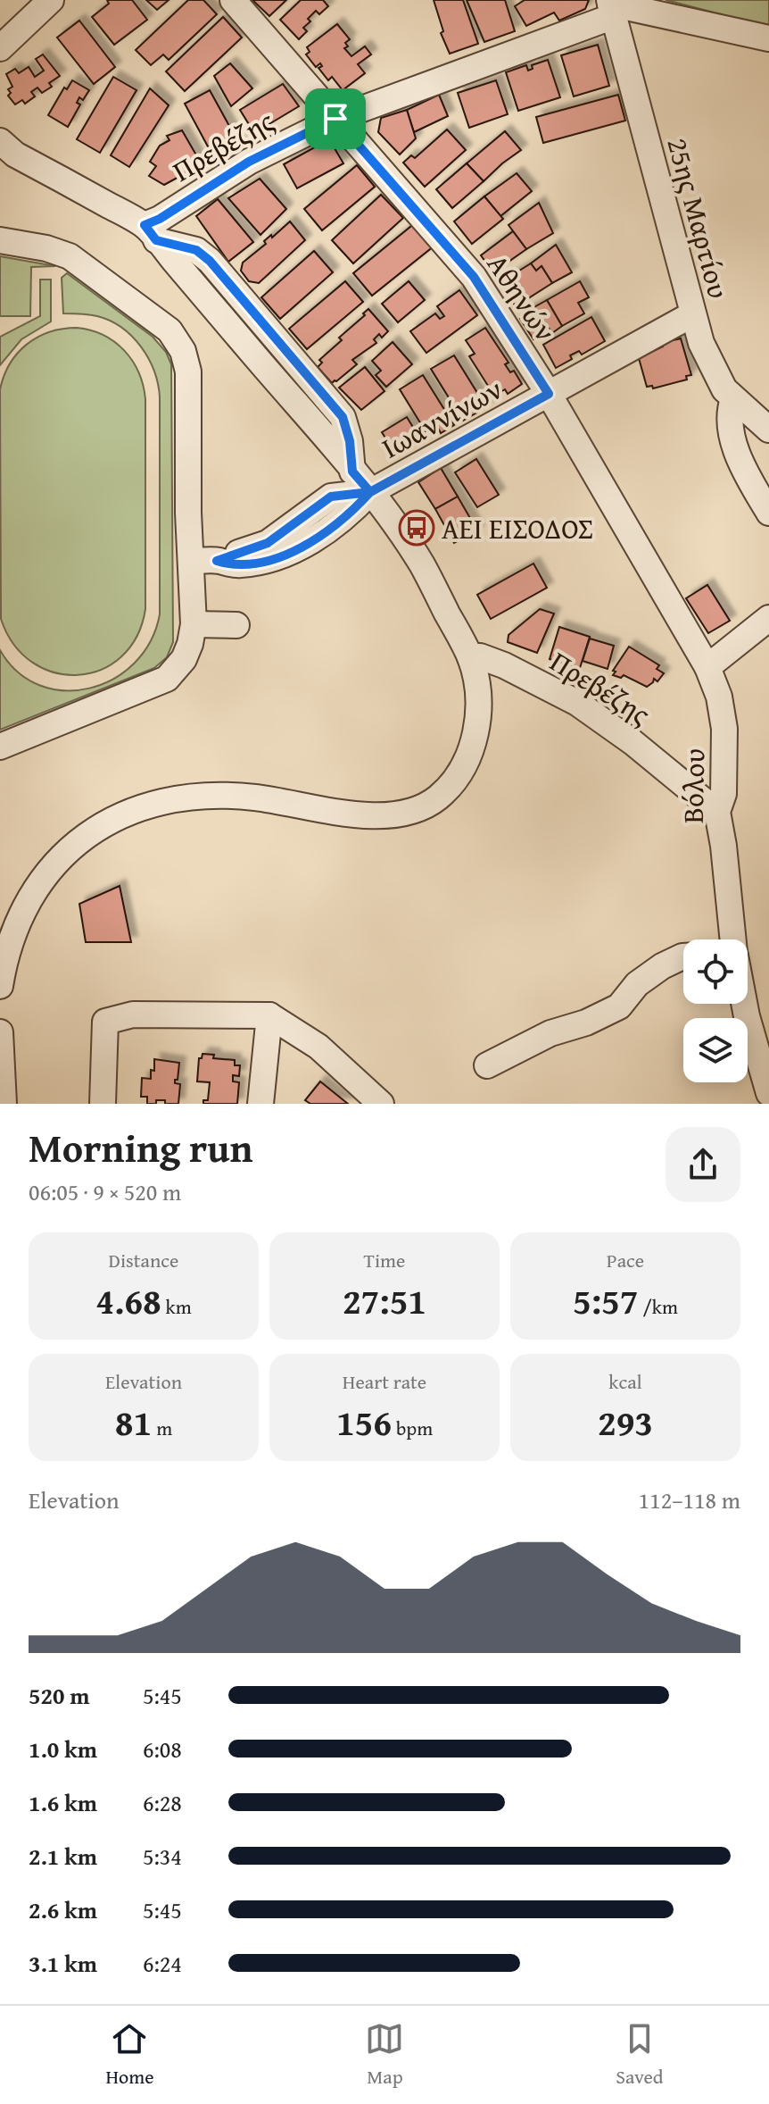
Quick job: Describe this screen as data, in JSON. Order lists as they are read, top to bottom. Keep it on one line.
{"streets":{"street":["Πρεβέζης","25ης Μαρτίου","Αθηνών","Ιωαννίνων","Βόλου"]},"crossings":[["Πρεβέζης","25ης Μαρτίου"],["Πρεβέζης","Αθηνών"],["Πρεβέζης","Βόλου"],["25ης Μαρτίου","Ιωαννίνων"],["Αθηνών","Ιωαννίνων"],["Αθηνών","Βόλου"]],"places":{"bus stop":["ΑΕΙ ΕΙΣΟΔΟΣ"]},"page":{"heading":["Morning run","06:05 · 9 × 520 m"],"stats":[["Distance","4.68 km"],["Time","27:51"],["Pace","5:57 /km"],["Elevation","81 m"],["Heart rate","156 bpm"],["kcal","293"]],"chart":["Elevation","112–118 m"],"list":[{"name":"520 m","note":"5:45"},{"name":"1.0 km","note":"6:08"},{"name":"1.6 km","note":"6:28"},{"name":"2.1 km","note":"5:34"},{"name":"2.6 km","note":"5:45"},{"name":"3.1 km","note":"6:24"}],"tabs":["Home","Map","Saved"]}}
